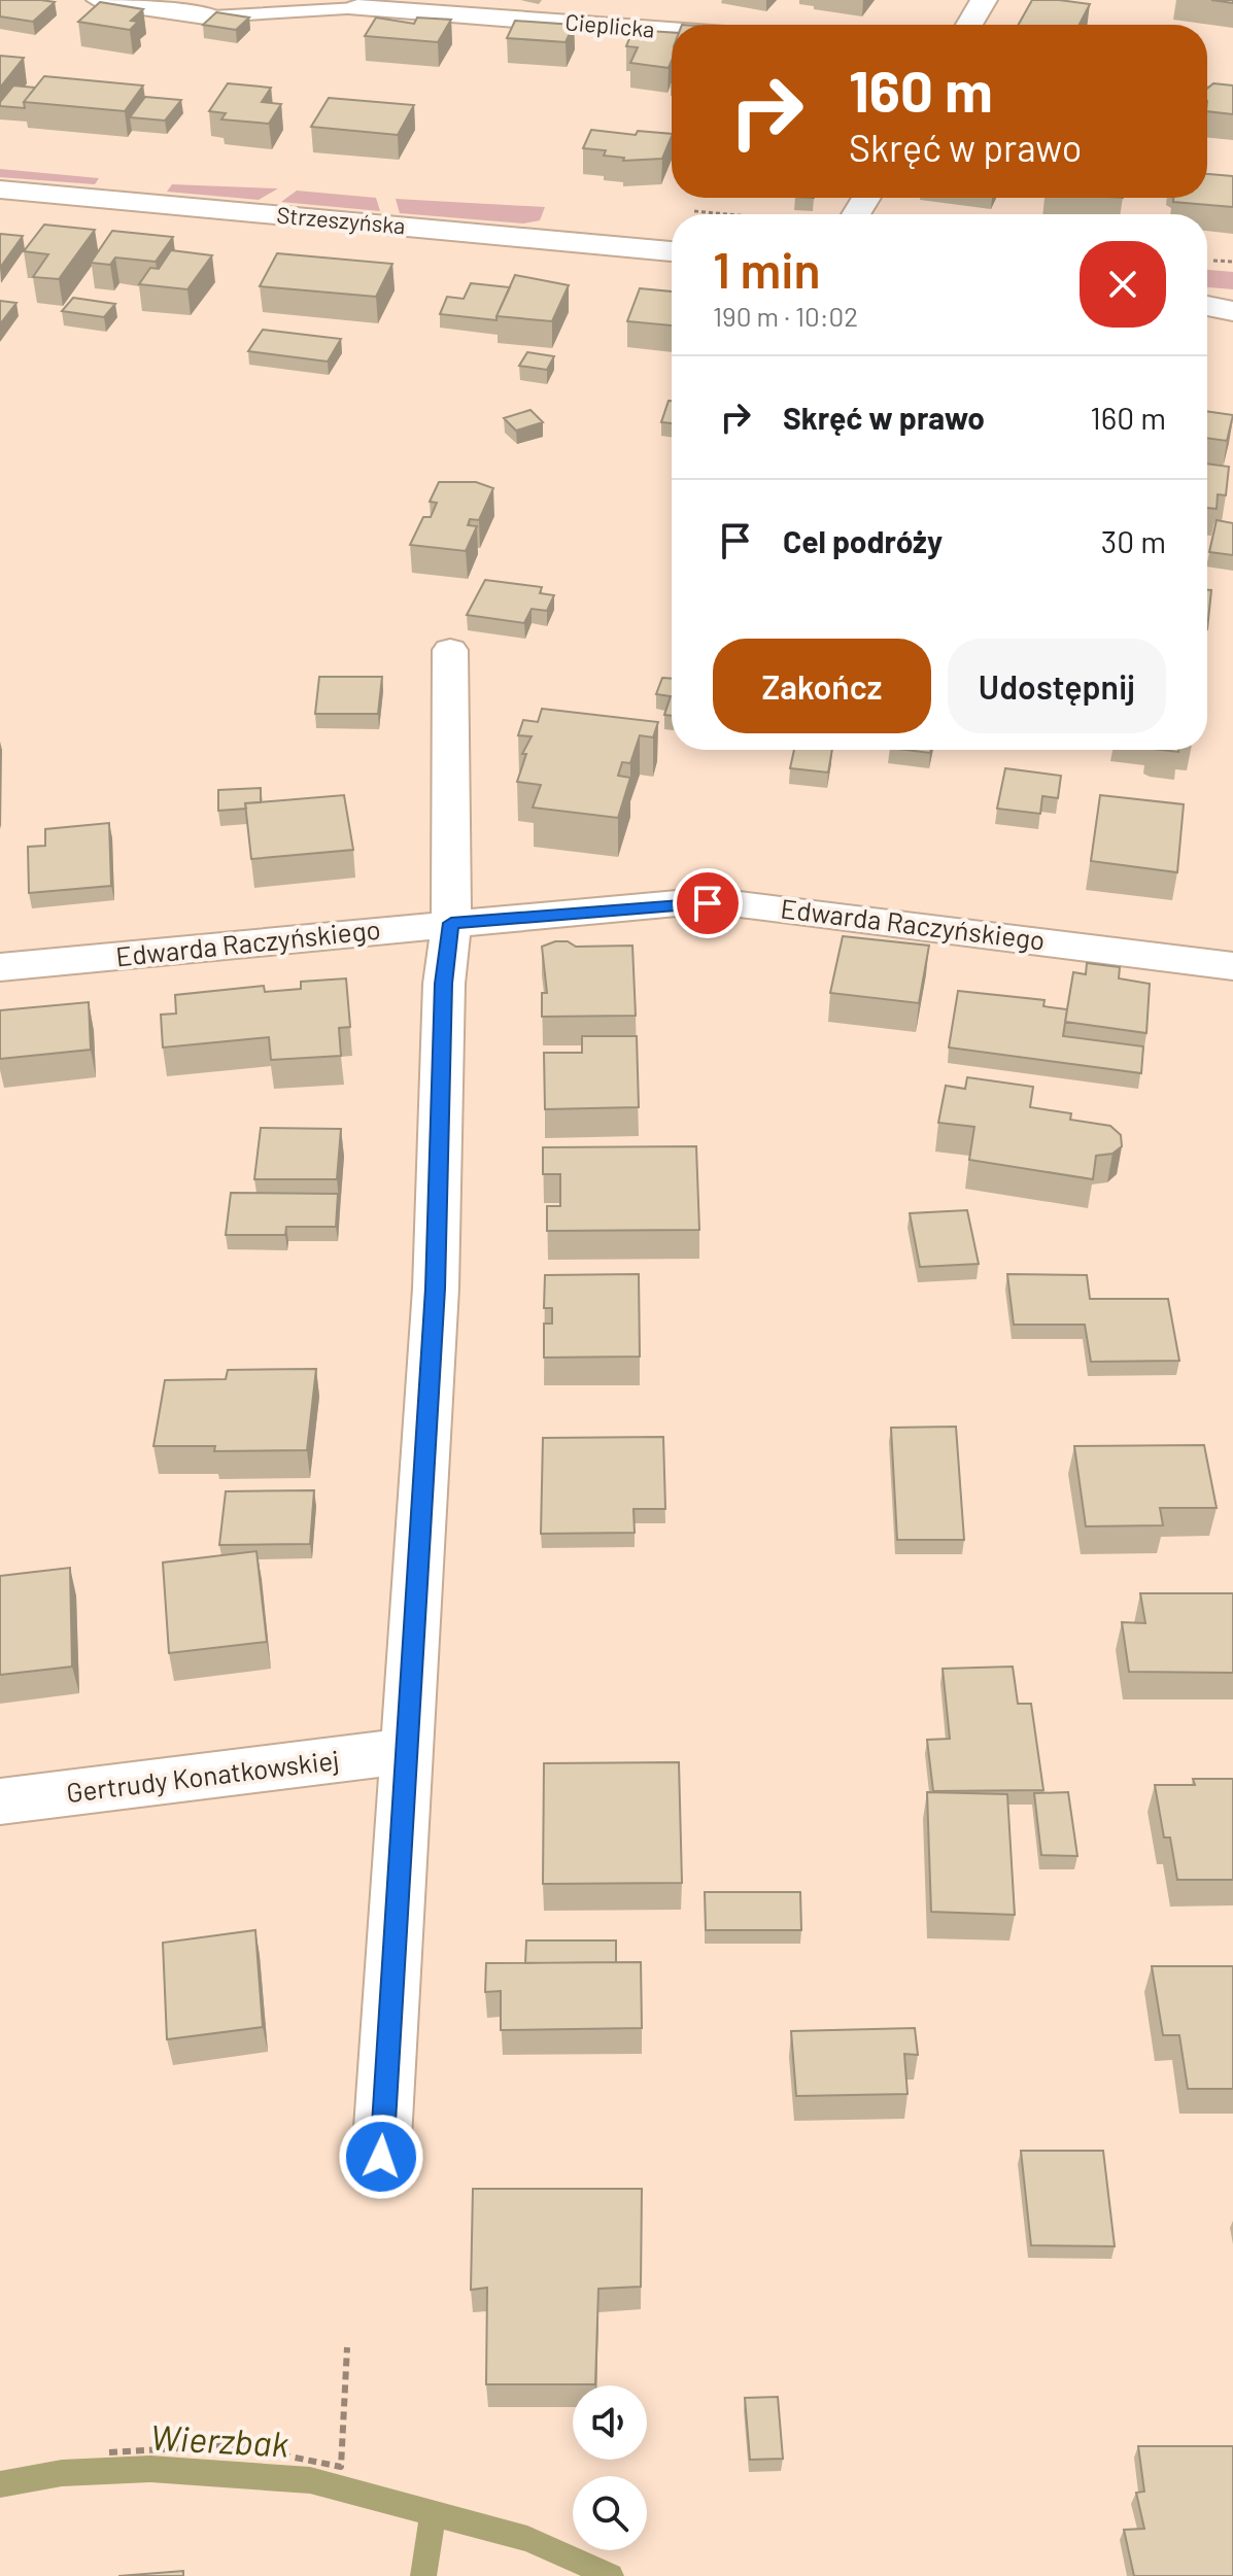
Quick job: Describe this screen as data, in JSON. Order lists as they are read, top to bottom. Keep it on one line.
{"streets":{"street":["Cieplicka","Strzeszyńska","Edwarda Raczyńskiego","Gertrudy Konatkowskiej"]},"water":["Wierzbak"],"page":{"turn":["160 m","Skręć w prawo"],"heading":["1 min","190 m · 10:02"],"list":[{"name":"Skręć w prawo","value":"160 m"},{"name":"Cel podróży","value":"30 m"}],"buttons":["Zakończ","Udostępnij"]}}
